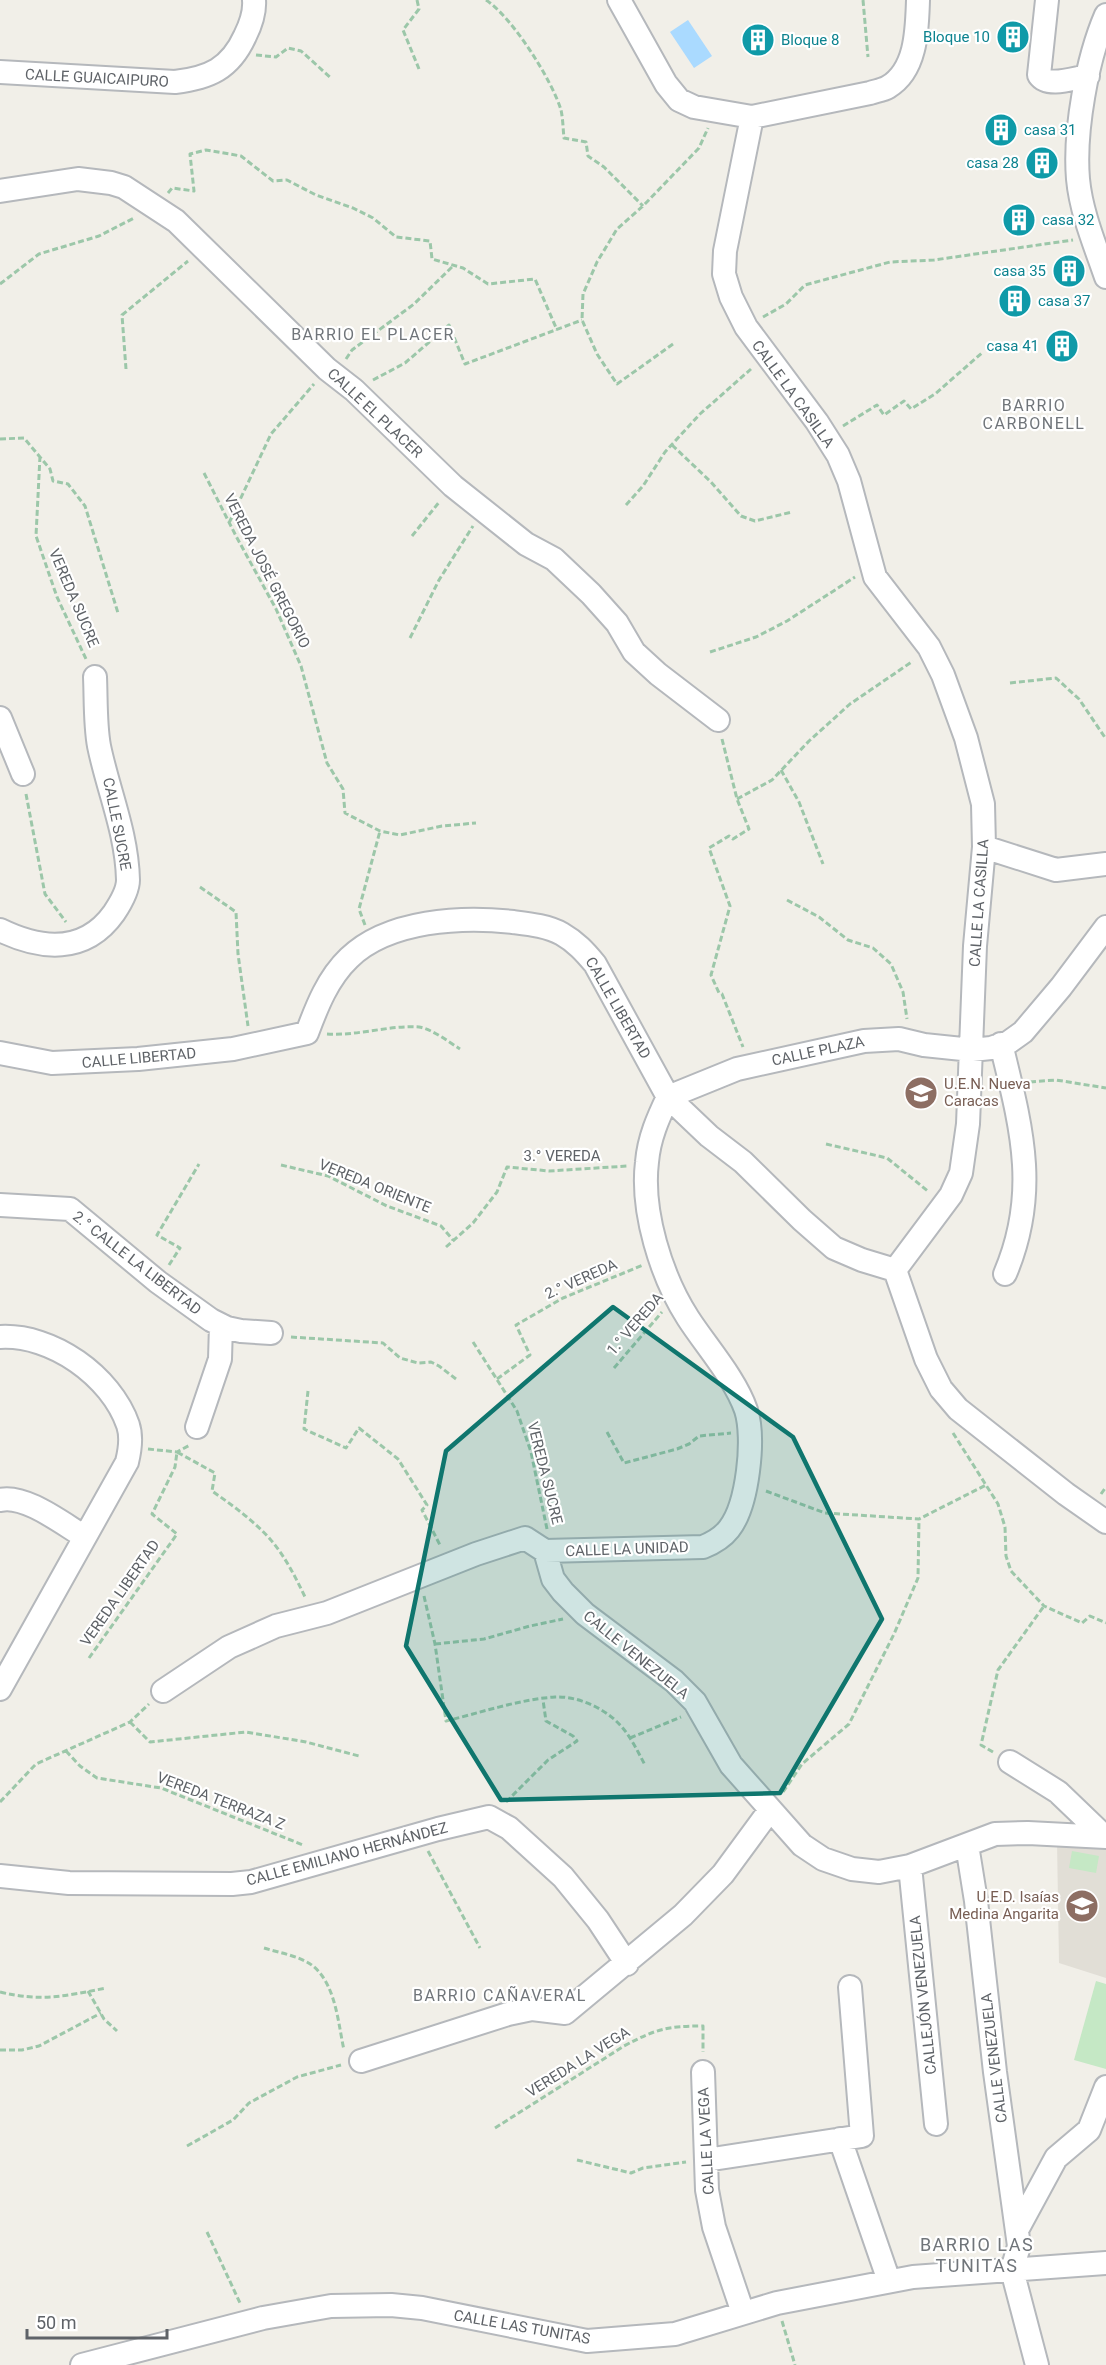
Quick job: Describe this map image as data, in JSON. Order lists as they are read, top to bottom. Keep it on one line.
{"streets":{"street":["CALLE GUAICAIPURO","CALLE LA CASILLA","CALLE EL PLACER","CALLE SUCRE","CALLE LIBERTAD","CALLE PLAZA","2.° CALLE LA LIBERTAD","CALLE LA UNIDAD","CALLE VENEZUELA","CALLE EMILIANO HERNÁNDEZ","CALLEJÓN VENEZUELA","CALLE LA VEGA","CALLE LAS TUNITAS"],"path":["VEREDA JOSÉ GREGORIO","VEREDA SUCRE","3.° VEREDA","VEREDA ORIENTE","2.° VEREDA","1.° VEREDA","VEREDA LIBERTAD","VEREDA TERRAZA Z","VEREDA LA VEGA"]},"crossings":[["CALLE LA CASILLA","CALLE LIBERTAD"],["CALLE LA CASILLA","CALLE PLAZA"],["VEREDA SUCRE","CALLE SUCRE"],["VEREDA SUCRE","2.° VEREDA"],["VEREDA SUCRE","CALLE LA UNIDAD"],["VEREDA SUCRE","CALLE VENEZUELA"],["CALLE LIBERTAD","CALLE PLAZA"],["CALLE LIBERTAD","CALLE LA UNIDAD"],["CALLE PLAZA","CALLE LA UNIDAD"],["3.° VEREDA","VEREDA ORIENTE"],["3.° VEREDA","CALLE LA UNIDAD"],["2.° VEREDA","CALLE LA UNIDAD"],["1.° VEREDA","CALLE LA UNIDAD"],["CALLE LA UNIDAD","CALLE VENEZUELA"],["CALLE VENEZUELA","CALLEJÓN VENEZUELA"],["CALLE VENEZUELA","CALLE LAS TUNITAS"],["VEREDA LA VEGA","CALLE LA VEGA"],["CALLE LA VEGA","CALLE LAS TUNITAS"]],"districts":["BARRIO EL PLACER","BARRIO CARBONELL","BARRIO CAÑAVERAL","BARRIO LAS TUNITAS"],"places":{"building":["Bloque 10","Bloque 8","casa 31","casa 28","casa 32","casa 35","casa 37","casa 41"],"school or university":["U.E.N. Nueva Caracas","U.E.D. Isaías Medina Angarita"]},"scale_bar":"50 m"}
